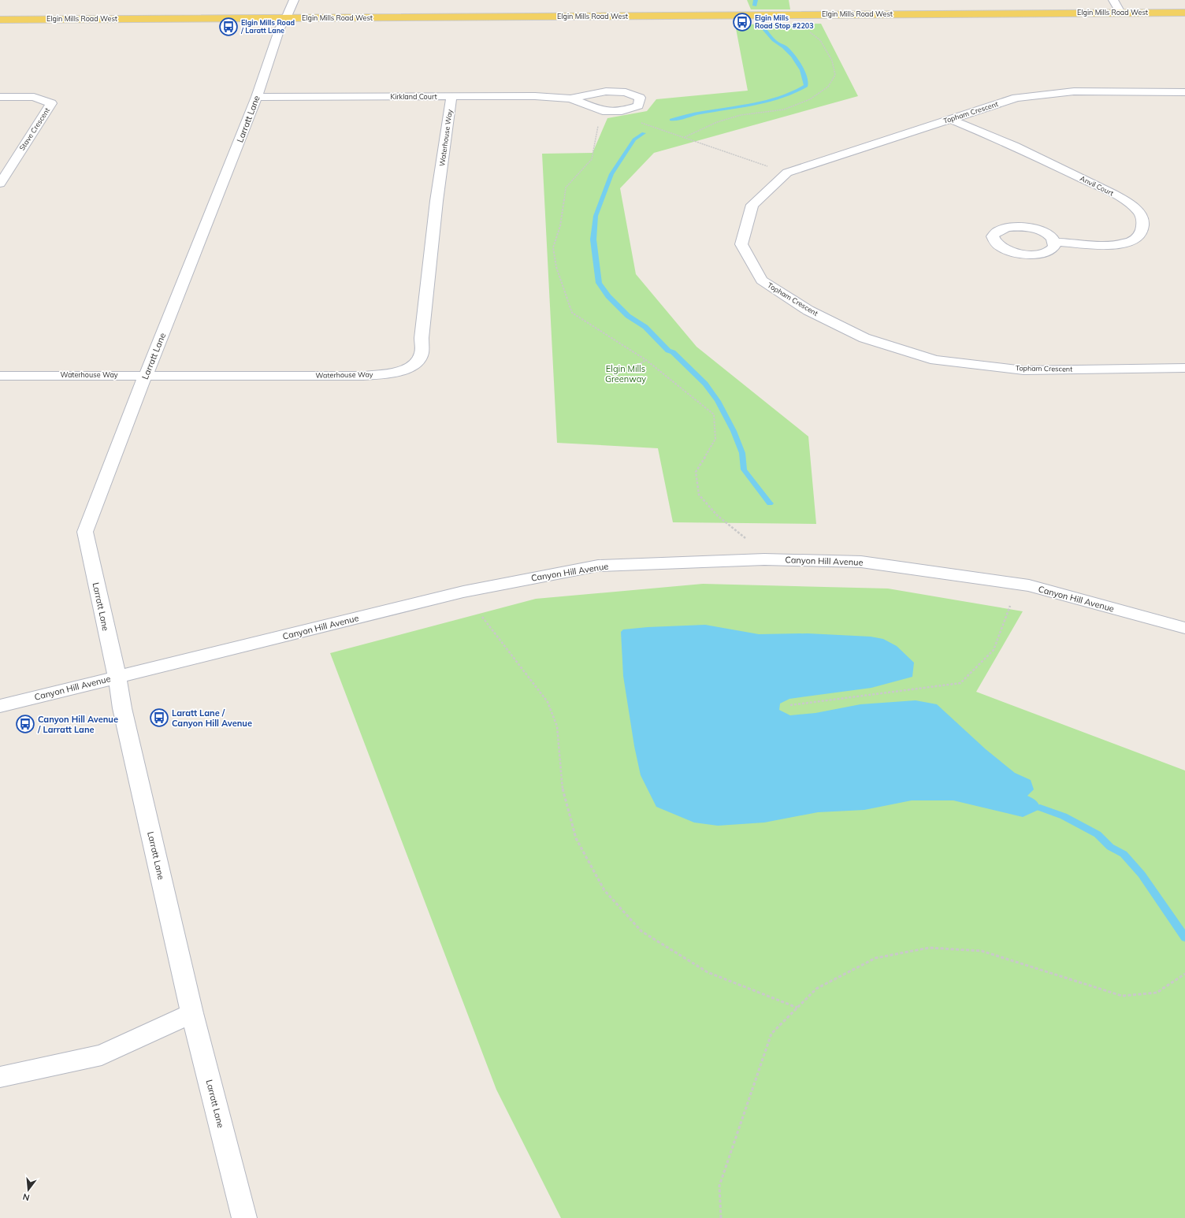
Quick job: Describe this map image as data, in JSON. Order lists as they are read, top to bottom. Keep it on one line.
{"streets":{"main road":["Elgin Mills Road West"],"street":["Kirkland Court","Topham Crescent","Larratt Lane","Stave Crescent","Waterhouse Way","Anvil Court","Canyon Hill Avenue"]},"crossings":[["Elgin Mills Road West","Larratt Lane"],["Kirkland Court","Larratt Lane"],["Kirkland Court","Waterhouse Way"],["Topham Crescent","Anvil Court"],["Larratt Lane","Waterhouse Way"],["Larratt Lane","Canyon Hill Avenue"]],"parks":["Elgin Mills Greenway"],"places":{"bus stop":["Elgin Mills Road Stop #2203","Elgin Mills Road / Laratt Lane","Laratt Lane / Canyon Hill Avenue","Canyon Hill Avenue / Larratt Lane"]},"north":"bottom"}
